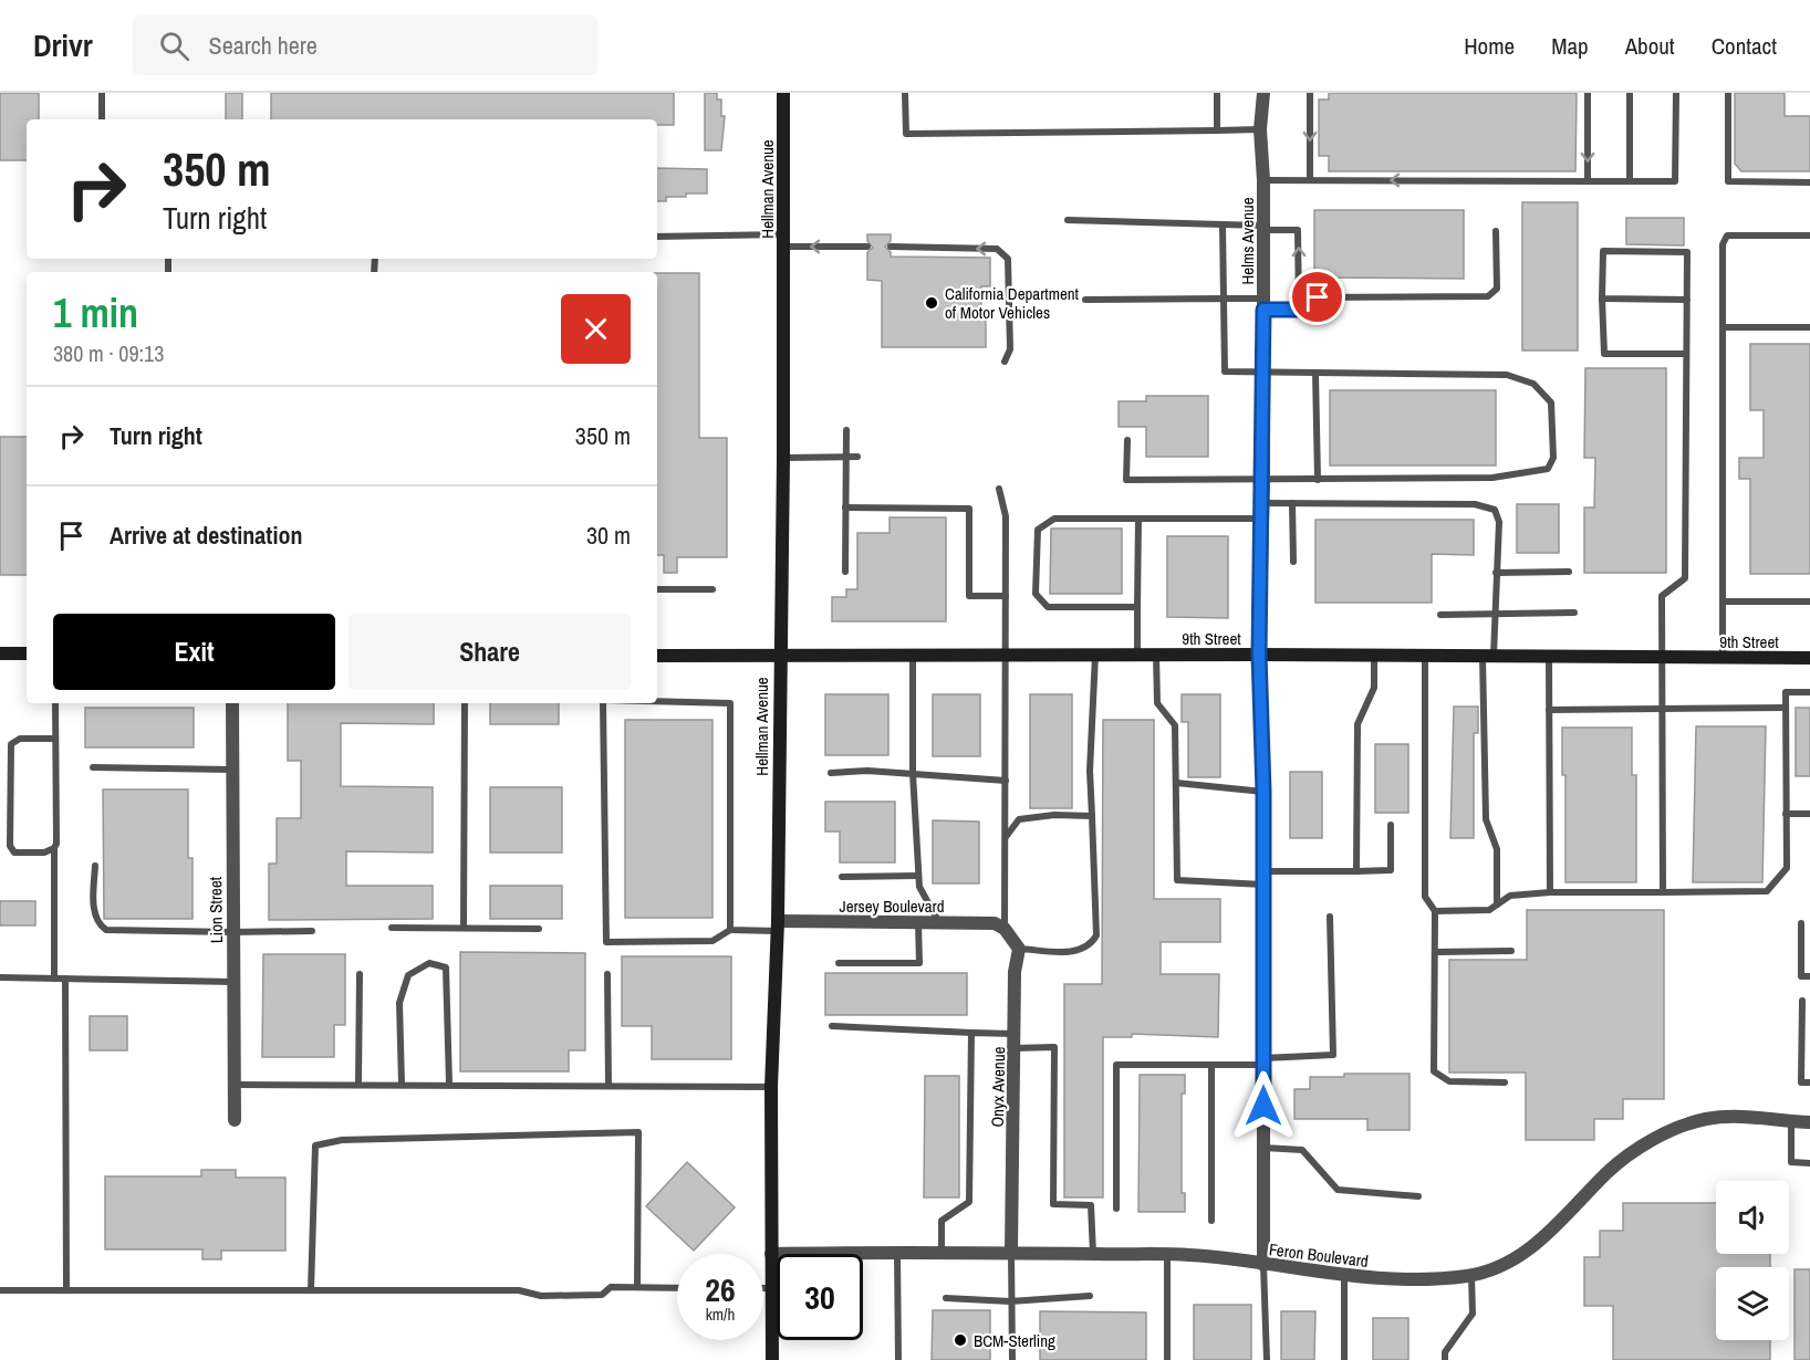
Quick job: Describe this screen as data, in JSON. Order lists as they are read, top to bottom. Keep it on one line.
{"streets":{"street":["Hellman Avenue","Helms Avenue","9th Street","Jersey Boulevard","Lion Street","Onyx Avenue","Feron Boulevard"]},"crossings":[["Hellman Avenue","9th Street"],["Hellman Avenue","Jersey Boulevard"],["Hellman Avenue","Feron Boulevard"],["Helms Avenue","9th Street"],["Helms Avenue","Feron Boulevard"],["Onyx Avenue","Feron Boulevard"]],"places":["California Department of Motor Vehicles","BCM-Sterling"],"page":{"header":"Drivr","search":"Search here","nav":["Home","Map","About","Contact"],"turn":["350 m","Turn right"],"heading":["1 min","380 m · 09:13"],"list":[{"name":"Turn right","value":"350 m"},{"name":"Arrive at destination","value":"30 m"}],"buttons":["Exit","Share"],"speed":"26 km/h","limit":"30"}}
